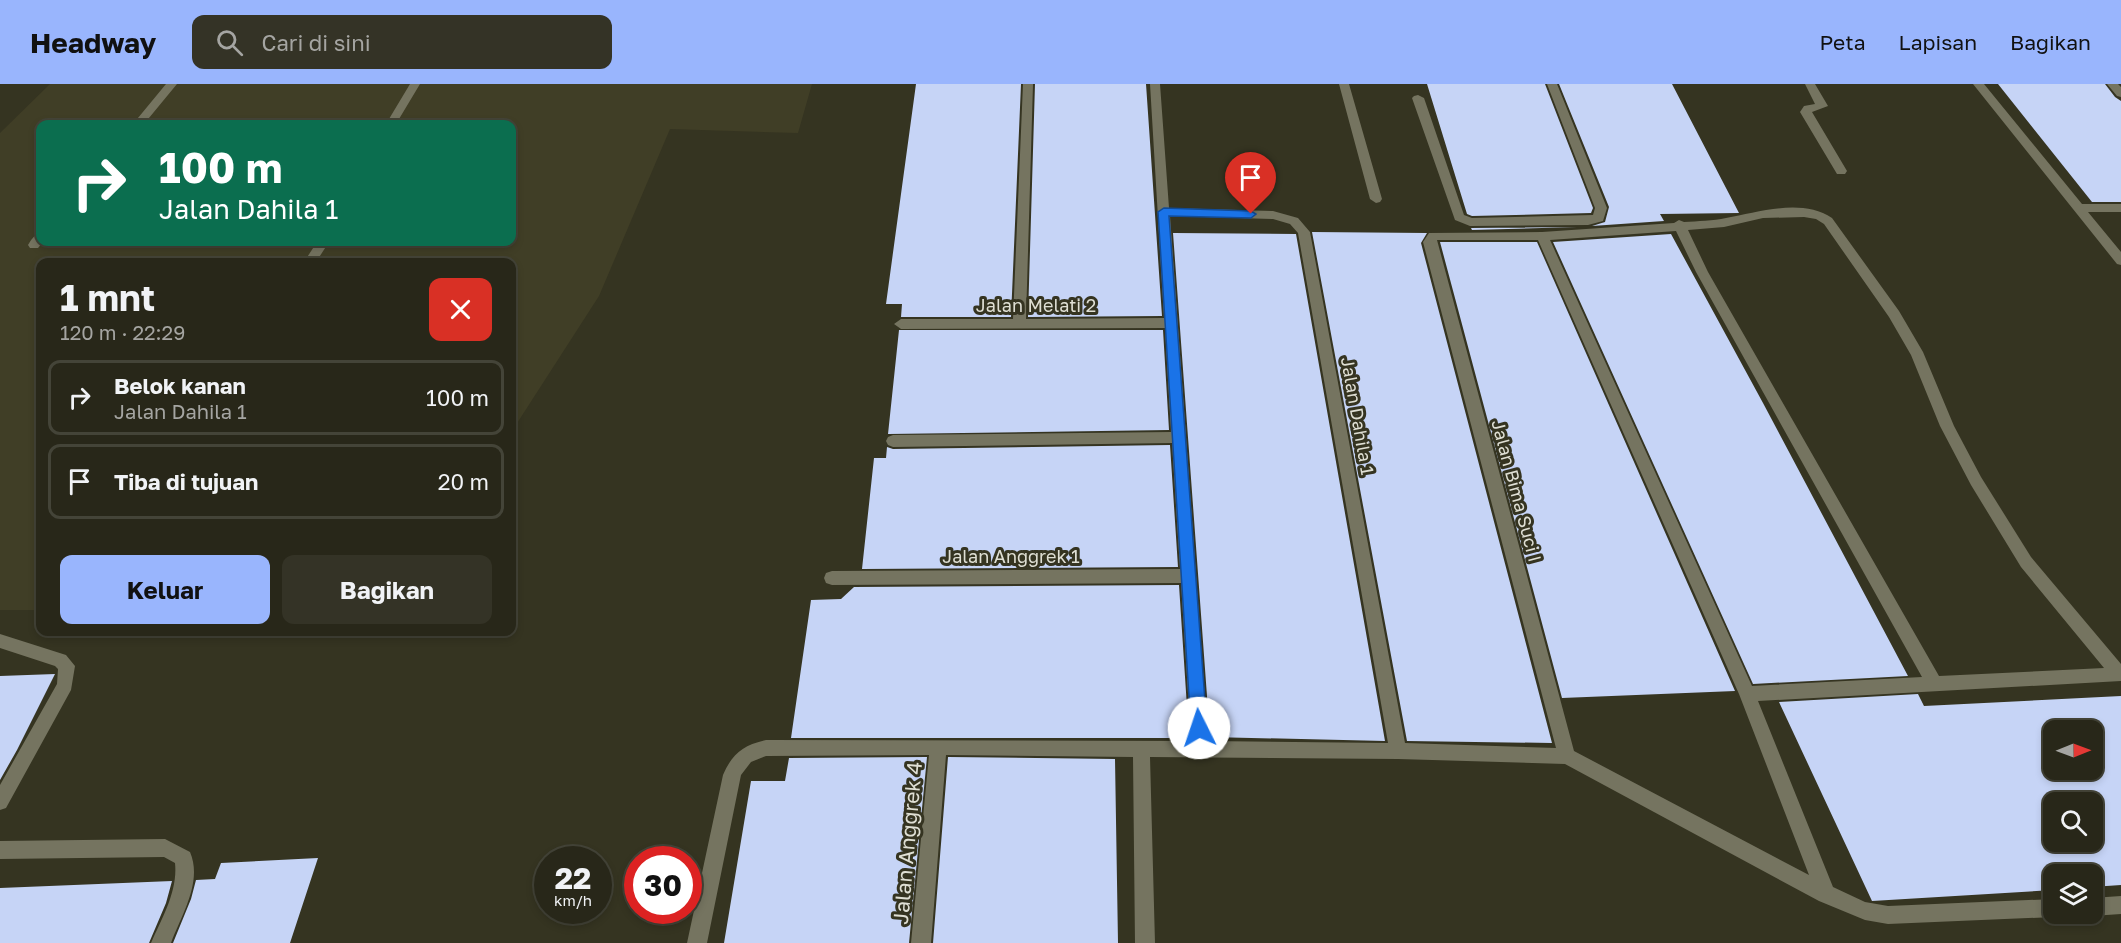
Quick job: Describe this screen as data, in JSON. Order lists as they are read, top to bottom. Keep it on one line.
{"streets":{"street":["Jalan Melati 2","Jalan Dahila 1","Jalan Bima Suci I","Jalan Anggrek 1","Jalan Anggrek 4"]},"north":"right","page":{"header":"Headway","search":"Cari di sini","nav":["Peta","Lapisan","Bagikan"],"turn":["100 m","Jalan Dahila 1"],"heading":["1 mnt","120 m · 22:29"],"list":[{"name":"Belok kanan","note":"Jalan Dahila 1","value":"100 m"},{"name":"Tiba di tujuan","value":"20 m"}],"buttons":["Keluar","Bagikan"],"speed":"22 km/h","limit":"30"}}
